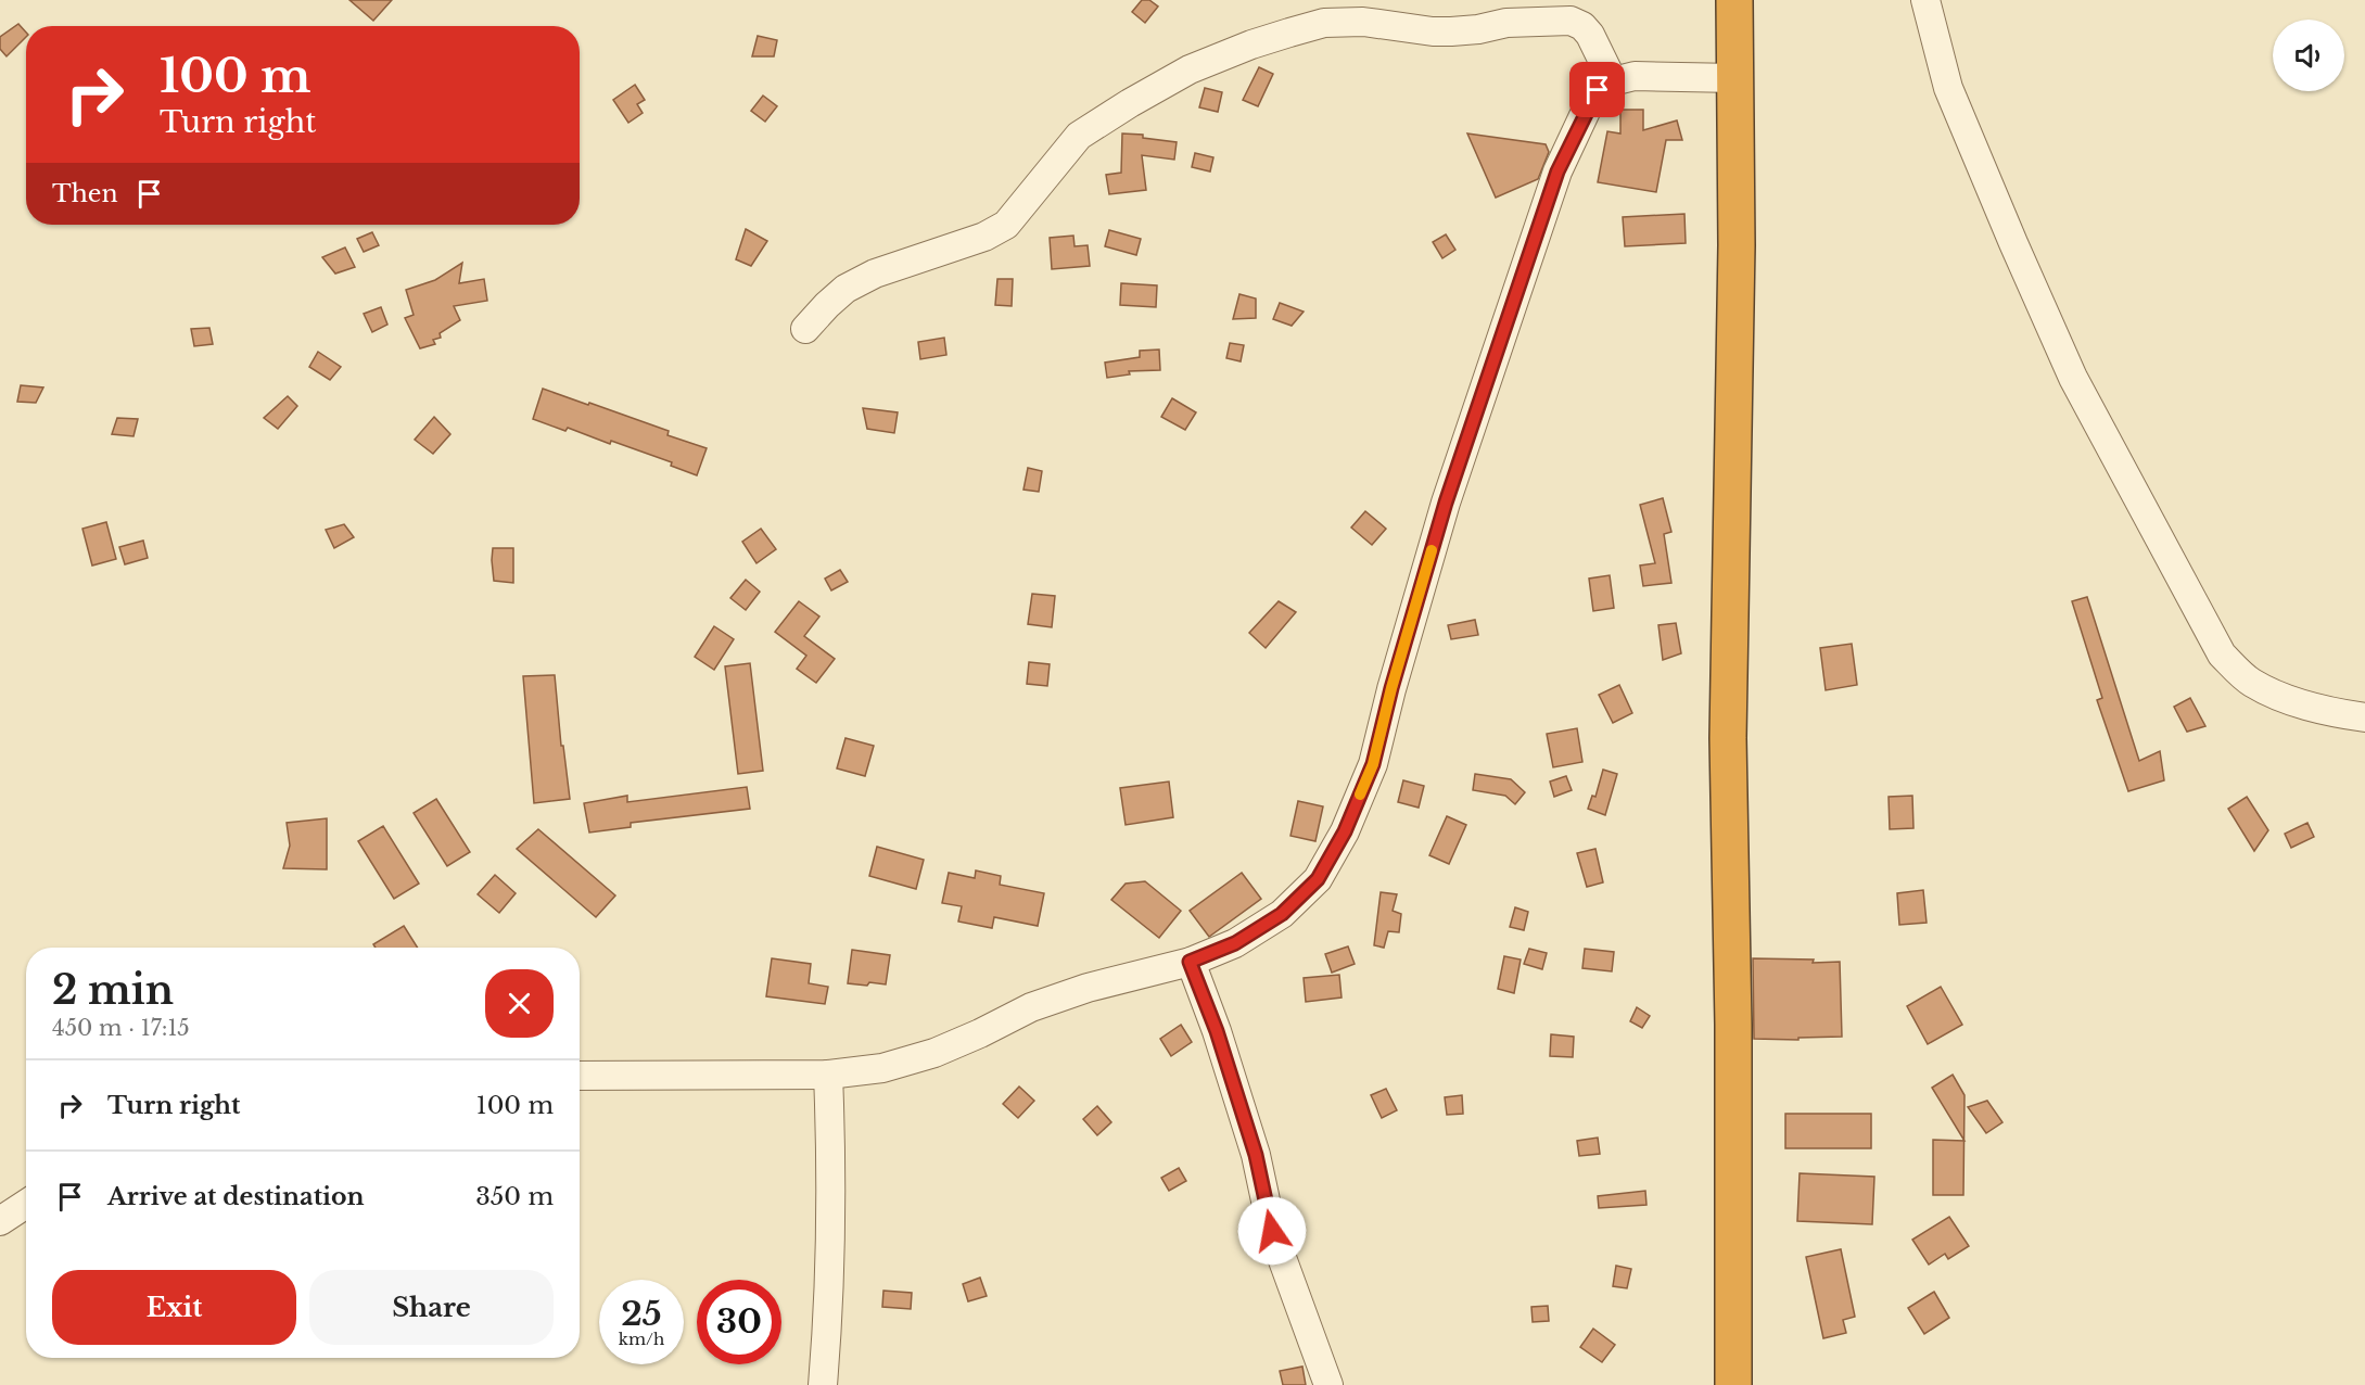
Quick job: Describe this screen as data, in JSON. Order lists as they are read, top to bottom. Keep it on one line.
{"page":{"turn":["100 m","Turn right"],"then":"Then","heading":["2 min","450 m · 17:15"],"list":[{"name":"Turn right","value":"100 m"},{"name":"Arrive at destination","value":"350 m"}],"buttons":["Exit","Share"],"speed":"25 km/h","limit":"30"}}
